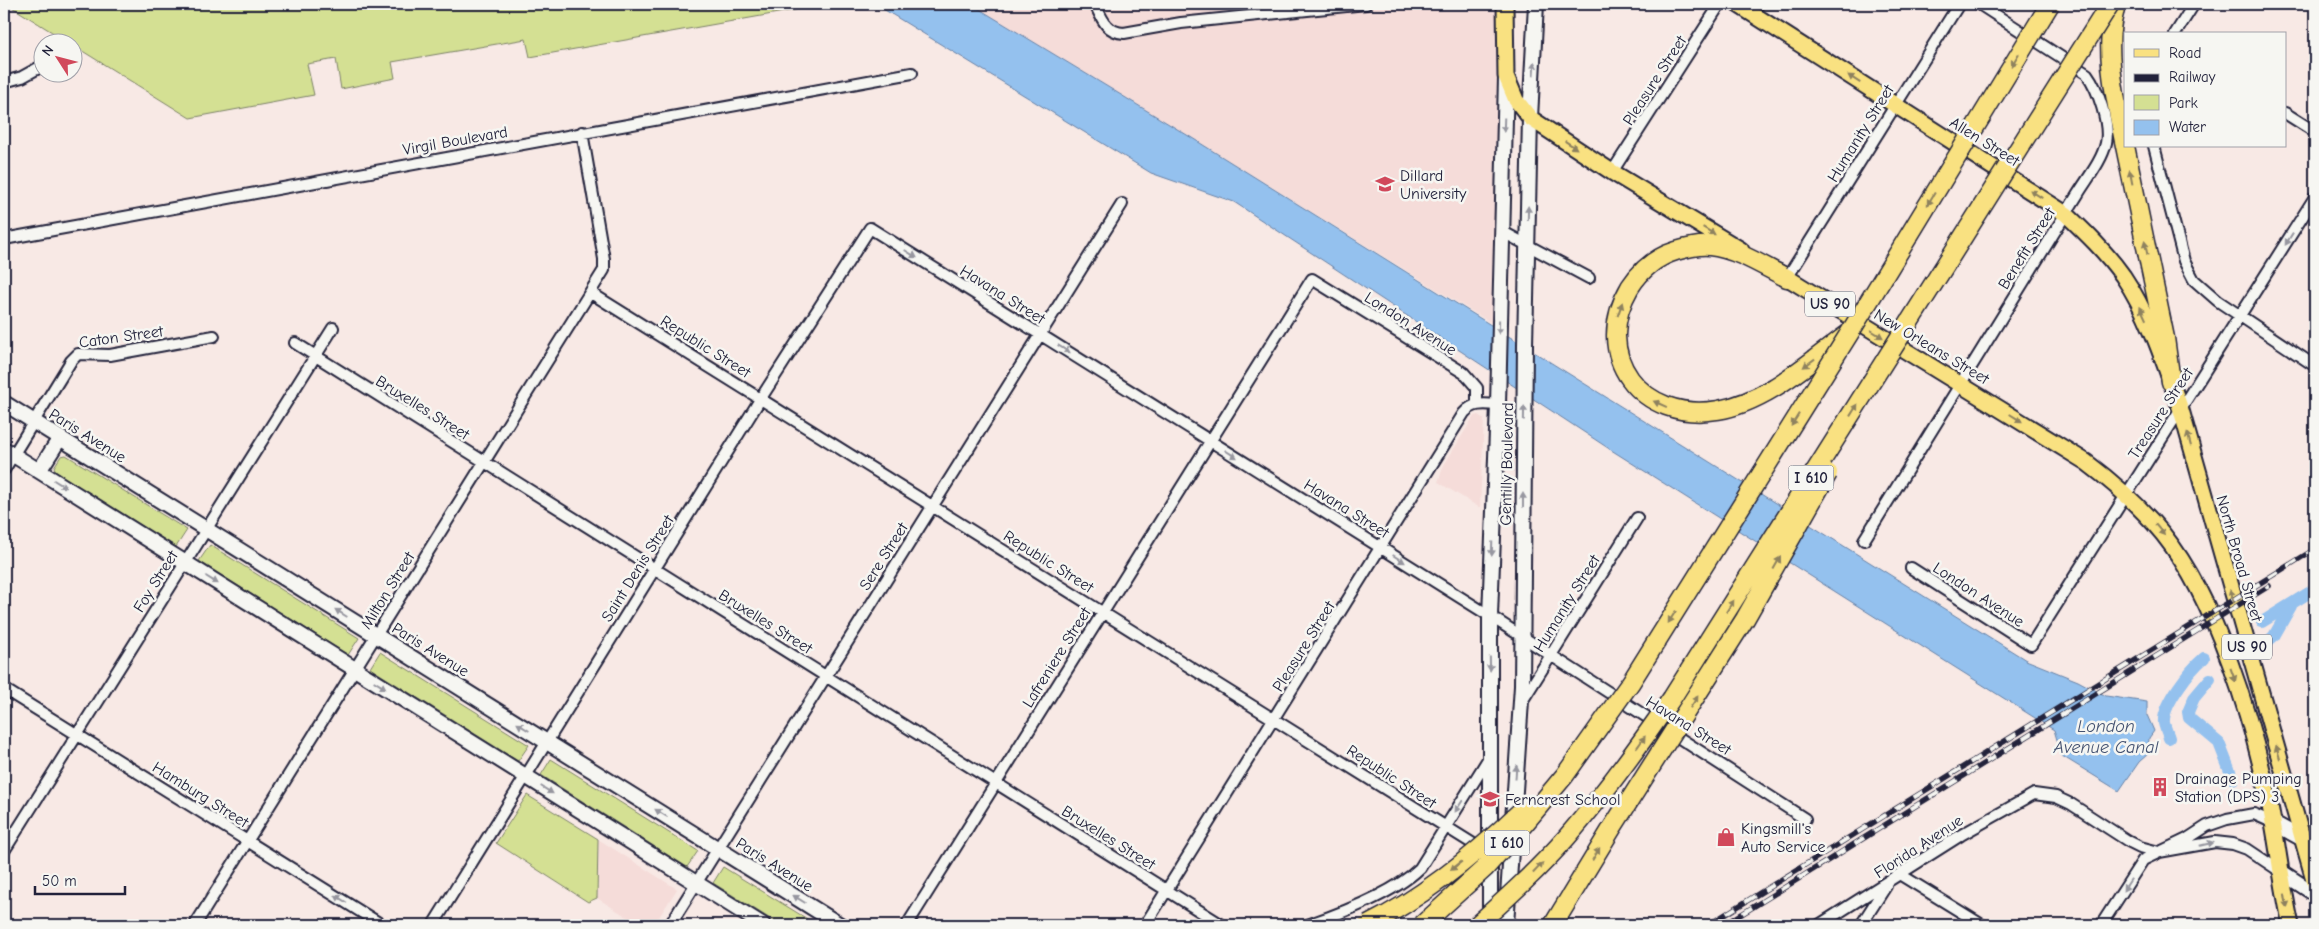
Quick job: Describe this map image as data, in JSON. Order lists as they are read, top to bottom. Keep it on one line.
{"streets":{"highway":["I 610"],"main road":["Allen Street","US 90","New Orleans Street","Gentilly Boulevard","North Broad Street"],"street":["Pleasure Street","Humanity Street","Virgil Boulevard","Benefit Street","Havana Street","London Avenue","Caton Street","Republic Street","Bruxelles Street","Treasure Street","Paris Avenue","Sere Street","Saint Denis Street","Foy Street","Milton Street","Lafreniere Street","Hamburg Street","Florida Avenue"]},"crossings":[["Pleasure Street","Havana Street"],["Pleasure Street","London Avenue"],["Pleasure Street","Republic Street"],["Pleasure Street","New Orleans Street"],["Pleasure Street","Bruxelles Street"],["Humanity Street","Allen Street"],["Humanity Street","Havana Street"],["Humanity Street","New Orleans Street"],["Humanity Street","Gentilly Boulevard"],["Virgil Boulevard","Milton Street"],["Allen Street","Benefit Street"],["Allen Street","North Broad Street"],["Benefit Street","New Orleans Street"],["Havana Street","Gentilly Boulevard"],["Havana Street","Sere Street"],["Havana Street","Saint Denis Street"],["Havana Street","Lafreniere Street"],["US 90","New Orleans Street"],["London Avenue","Treasure Street"],["London Avenue","Lafreniere Street"],["Caton Street","Paris Avenue"],["Republic Street","Gentilly Boulevard"],["Republic Street","Sere Street"],["Republic Street","Saint Denis Street"],["Republic Street","Milton Street"],["Republic Street","Lafreniere Street"],["New Orleans Street","Treasure Street"],["New Orleans Street","Gentilly Boulevard"],["Bruxelles Street","Sere Street"],["Bruxelles Street","Saint Denis Street"],["Bruxelles Street","Foy Street"],["Bruxelles Street","Milton Street"],["Bruxelles Street","Lafreniere Street"],["Treasure Street","North Broad Street"],["Paris Avenue","Sere Street"],["Paris Avenue","Saint Denis Street"],["Paris Avenue","Foy Street"],["Paris Avenue","Milton Street"],["Foy Street","Hamburg Street"],["Milton Street","Hamburg Street"]],"one_way":["Allen Street","Havana Street","New Orleans Street","North Broad Street","Hamburg Street"],"water":["London Avenue Canal"],"places":{"school or university":["Dillard University","Ferncrest School"],"building":["Drainage Pumping Station (DPS) 3"],"shop":["Kingsmill's Auto Service"]},"legend":["Road","Railway","Park","Water"],"scale_bar":"50 m","north":"top left"}
